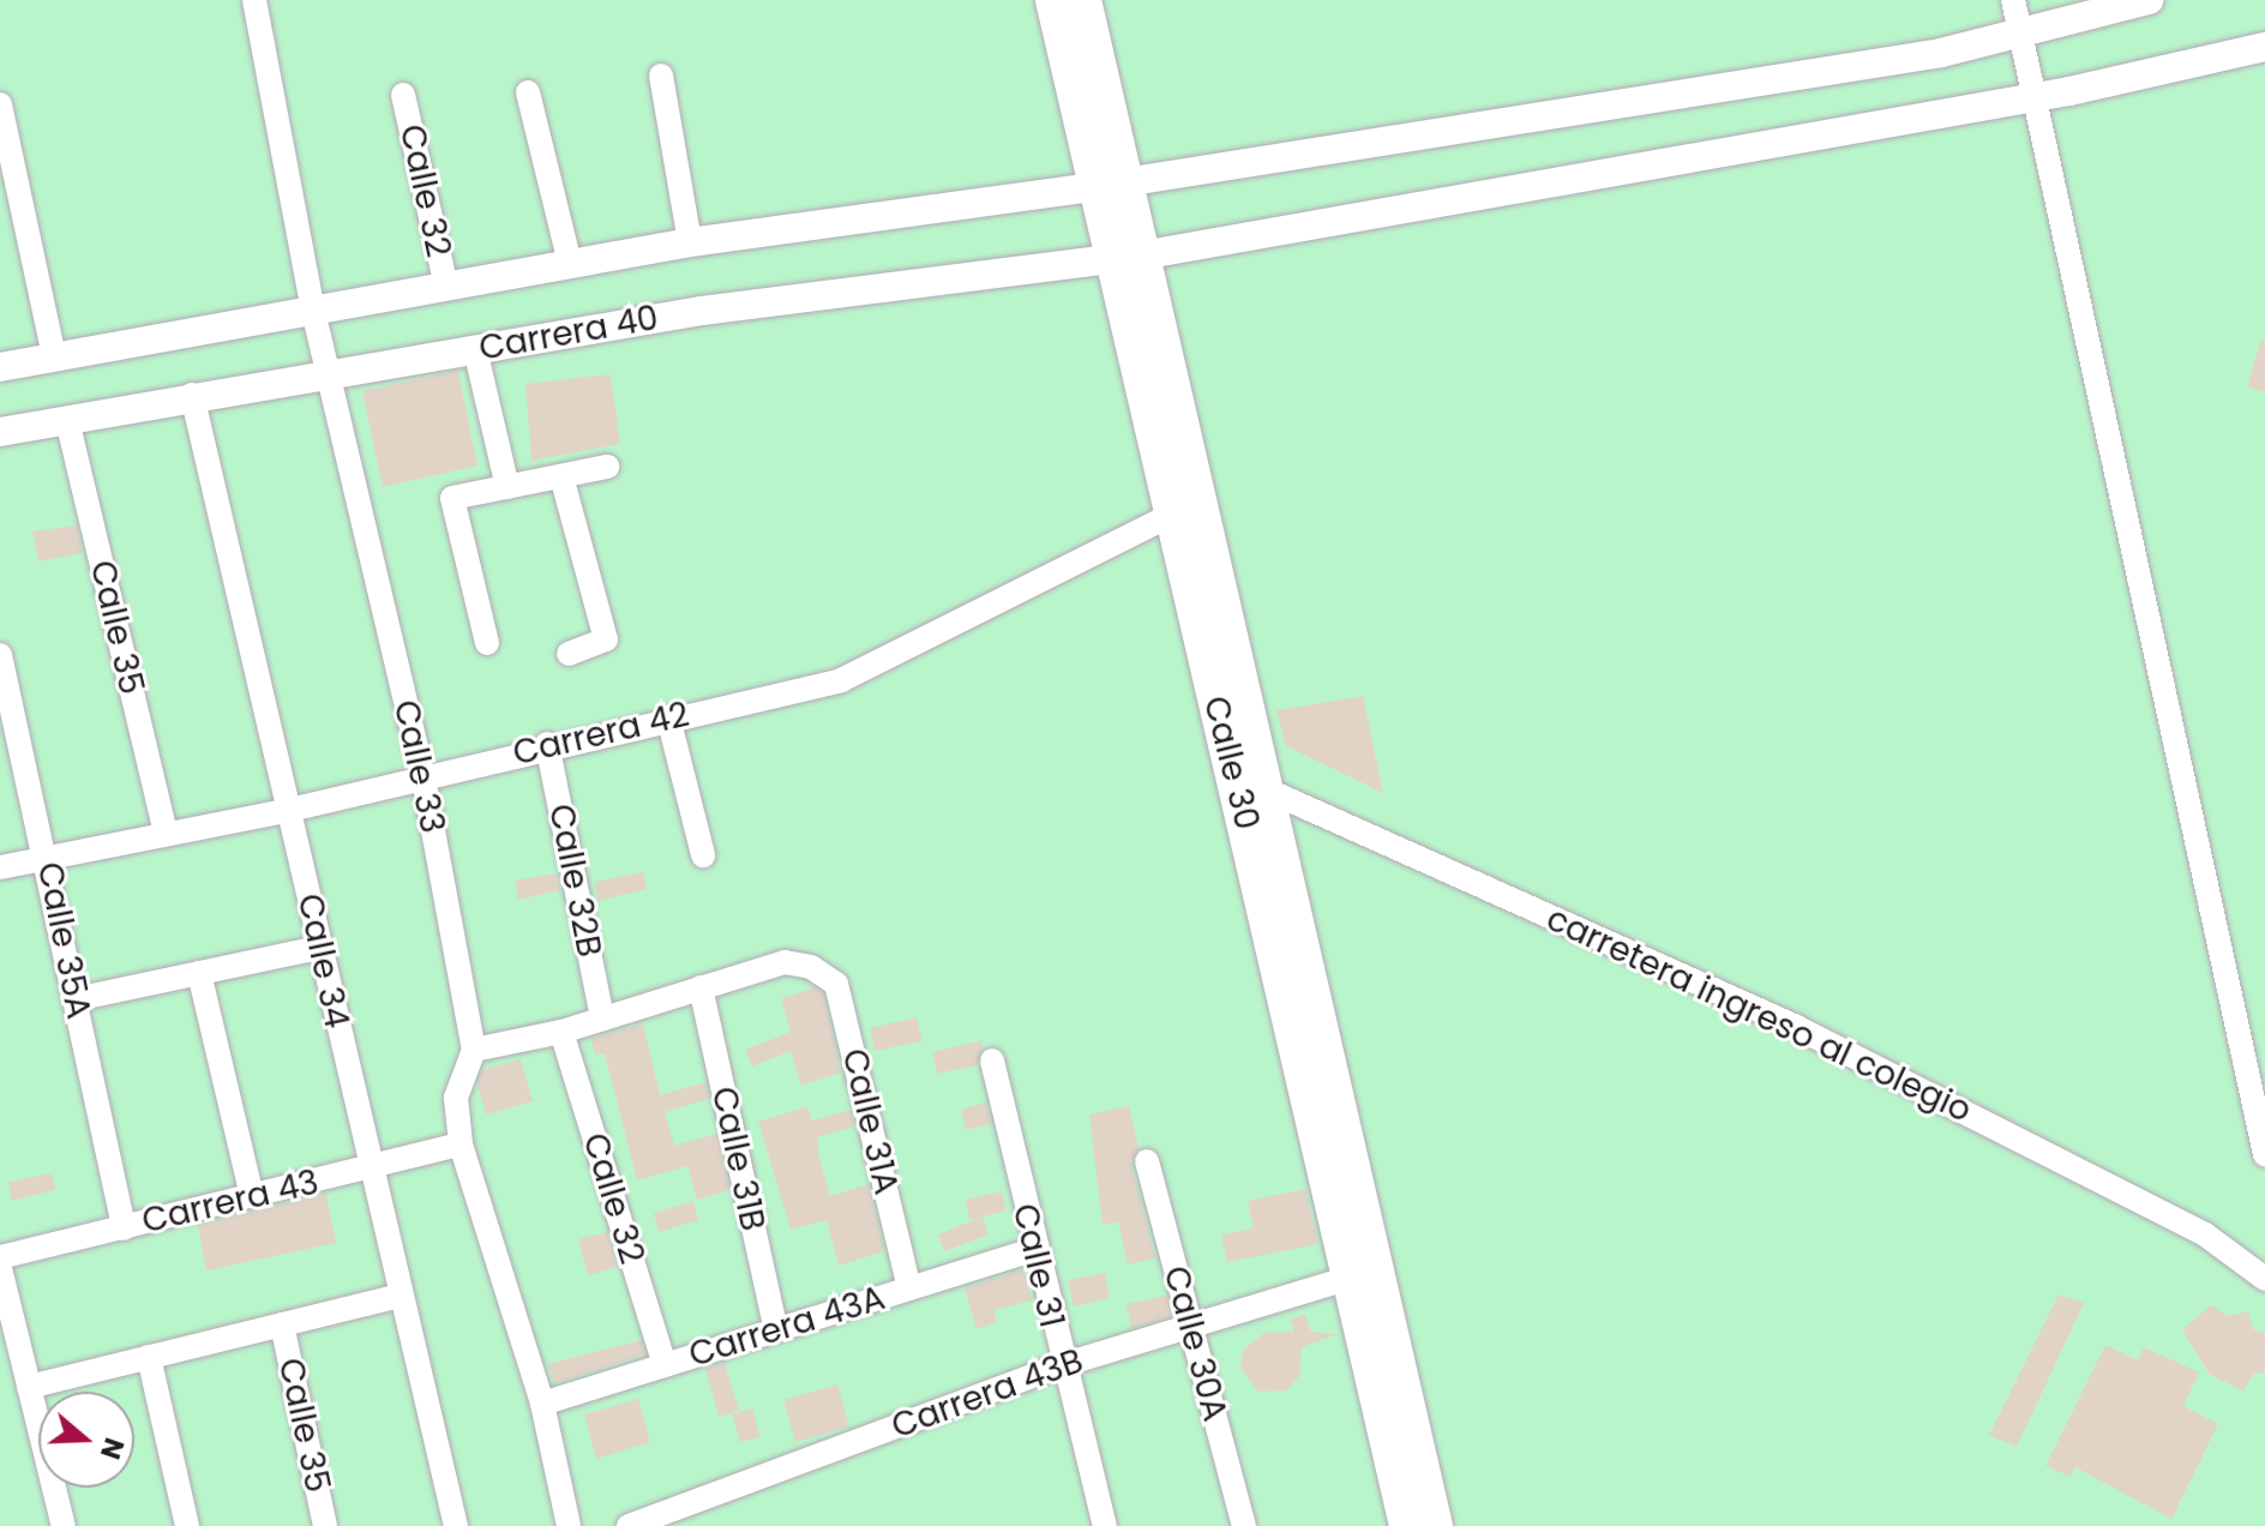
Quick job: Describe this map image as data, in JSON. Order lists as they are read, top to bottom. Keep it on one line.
{"streets":{"main road":["Calle 30"],"street":["Calle 32","Carrera 40","Calle 35","Carrera 42","Calle 33","Calle 32B","Calle 35A","Calle 34","carretera ingreso al colegio","Calle 31A","Calle 31B","Carrera 43","Calle 31","Carrera 43A","Calle 30A","Carrera 43B"]},"crossings":[["Calle 32","Carrera 43A"],["Carrera 40","Calle 35"],["Carrera 40","Calle 30"],["Carrera 40","Calle 33"],["Carrera 40","Calle 34"],["Calle 35","Carrera 42"],["Carrera 42","Calle 30"],["Carrera 42","Calle 33"],["Carrera 42","Calle 32B"],["Carrera 42","Calle 35A"],["Carrera 42","Calle 34"],["Calle 30","carretera ingreso al colegio"],["Calle 30","Carrera 43B"],["Calle 35A","Carrera 43"],["Calle 34","Carrera 43"],["Calle 31A","Calle 31B"],["Calle 31A","Carrera 43A"],["Calle 31B","Carrera 43A"],["Calle 31","Carrera 43A"],["Calle 31","Carrera 43B"],["Calle 30A","Carrera 43B"]],"north":"right"}
